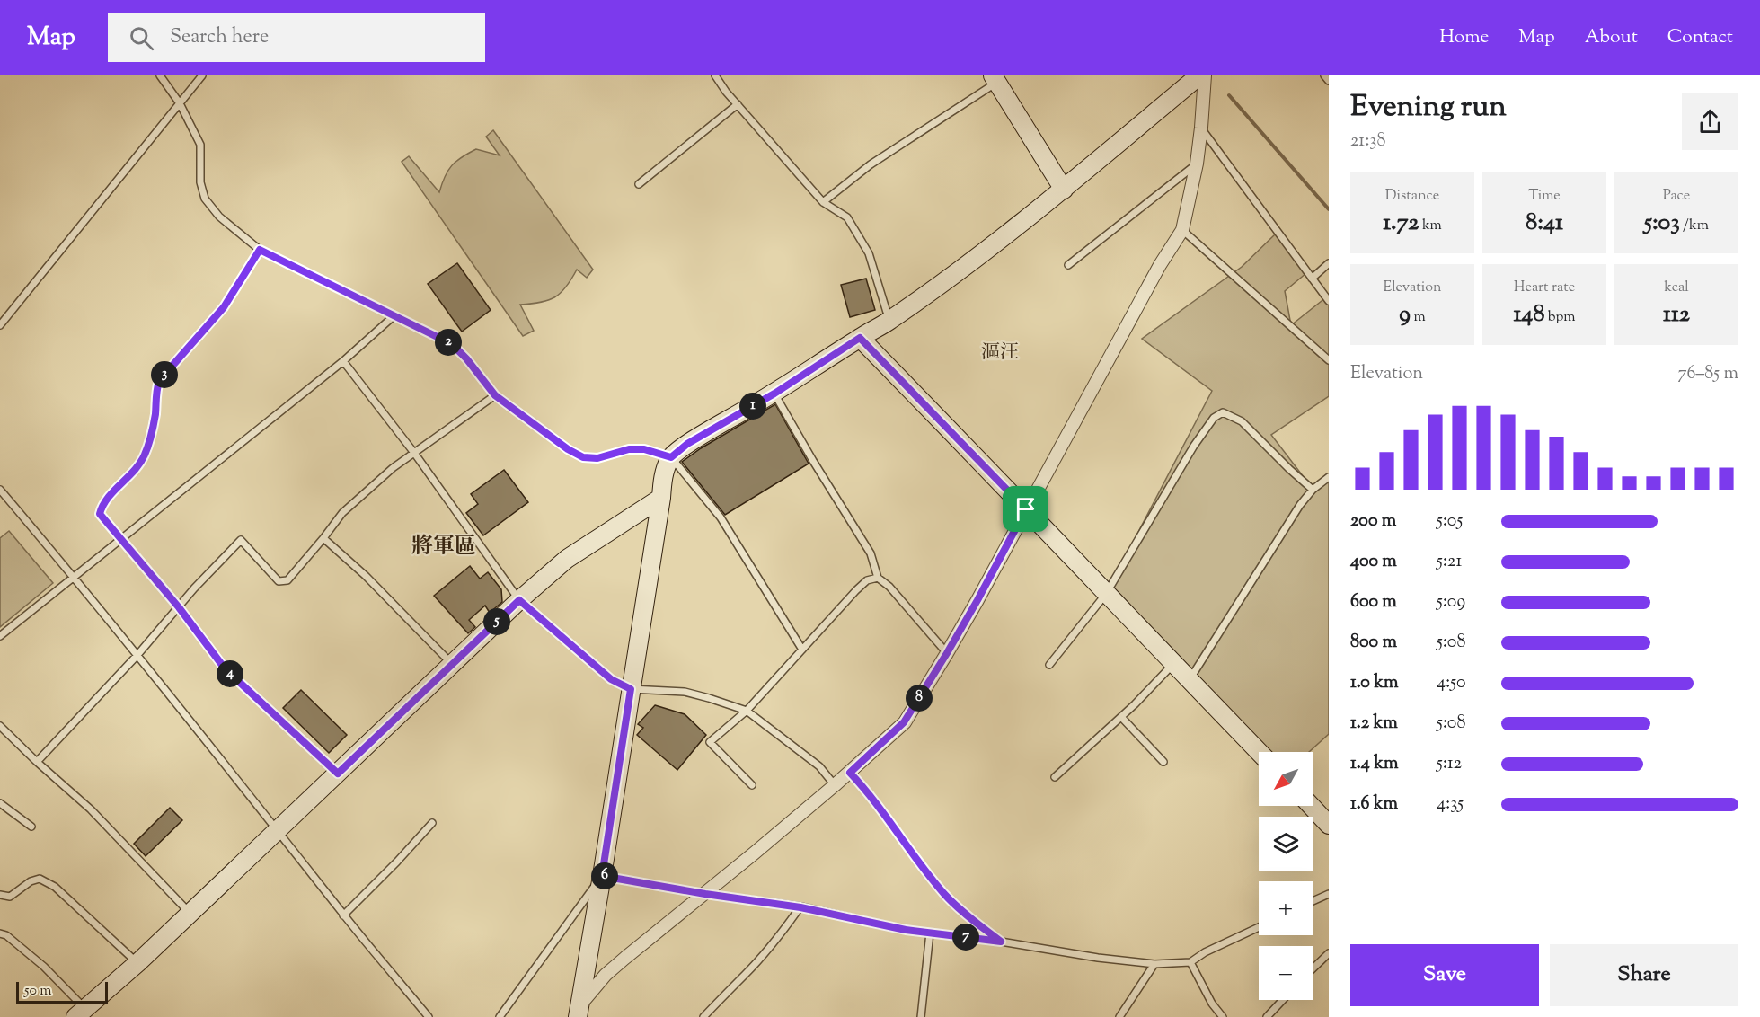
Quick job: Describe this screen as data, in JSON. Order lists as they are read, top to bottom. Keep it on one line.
{"districts":["漚汪","將軍區"],"scale_bar":"50 m","north":"bottom left","page":{"header":"Map","search":"Search here","nav":["Home","Map","About","Contact"],"heading":["Evening run","21:38"],"stats":[["Distance","1.72 km"],["Time","8:41"],["Pace","5:03 /km"],["Elevation","9 m"],["Heart rate","148 bpm"],["kcal","112"]],"pins":["2","3","1","5","4","8","6","7"],"chart":["Elevation","76–85 m"],"list":[{"name":"200 m","note":"5:05"},{"name":"400 m","note":"5:21"},{"name":"600 m","note":"5:09"},{"name":"800 m","note":"5:08"},{"name":"1.0 km","note":"4:50"},{"name":"1.2 km","note":"5:08"},{"name":"1.4 km","note":"5:12"},{"name":"1.6 km","note":"4:35"}],"map_buttons":["+","−"],"buttons":["Save","Share"],"scale":"50 m"}}
